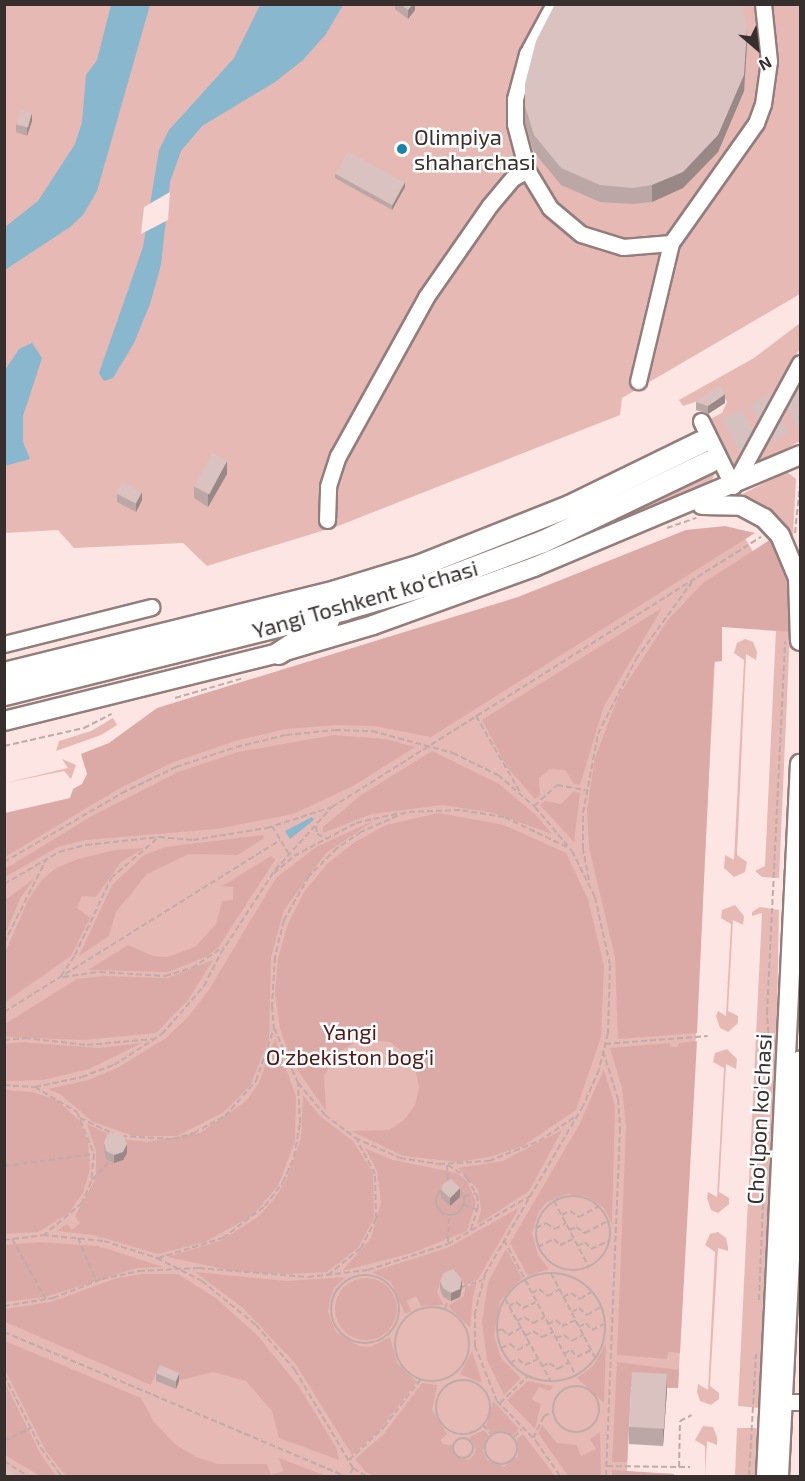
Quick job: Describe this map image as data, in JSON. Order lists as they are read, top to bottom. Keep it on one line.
{"streets":{"highway":["Yangi Toshkent ko‘chasi"],"main road":["Cho'lpon ko'chasi"]},"parks":["Yangi O'zbekiston bog'i"],"places":["Olimpiya shaharchasi"],"north":"bottom right"}
